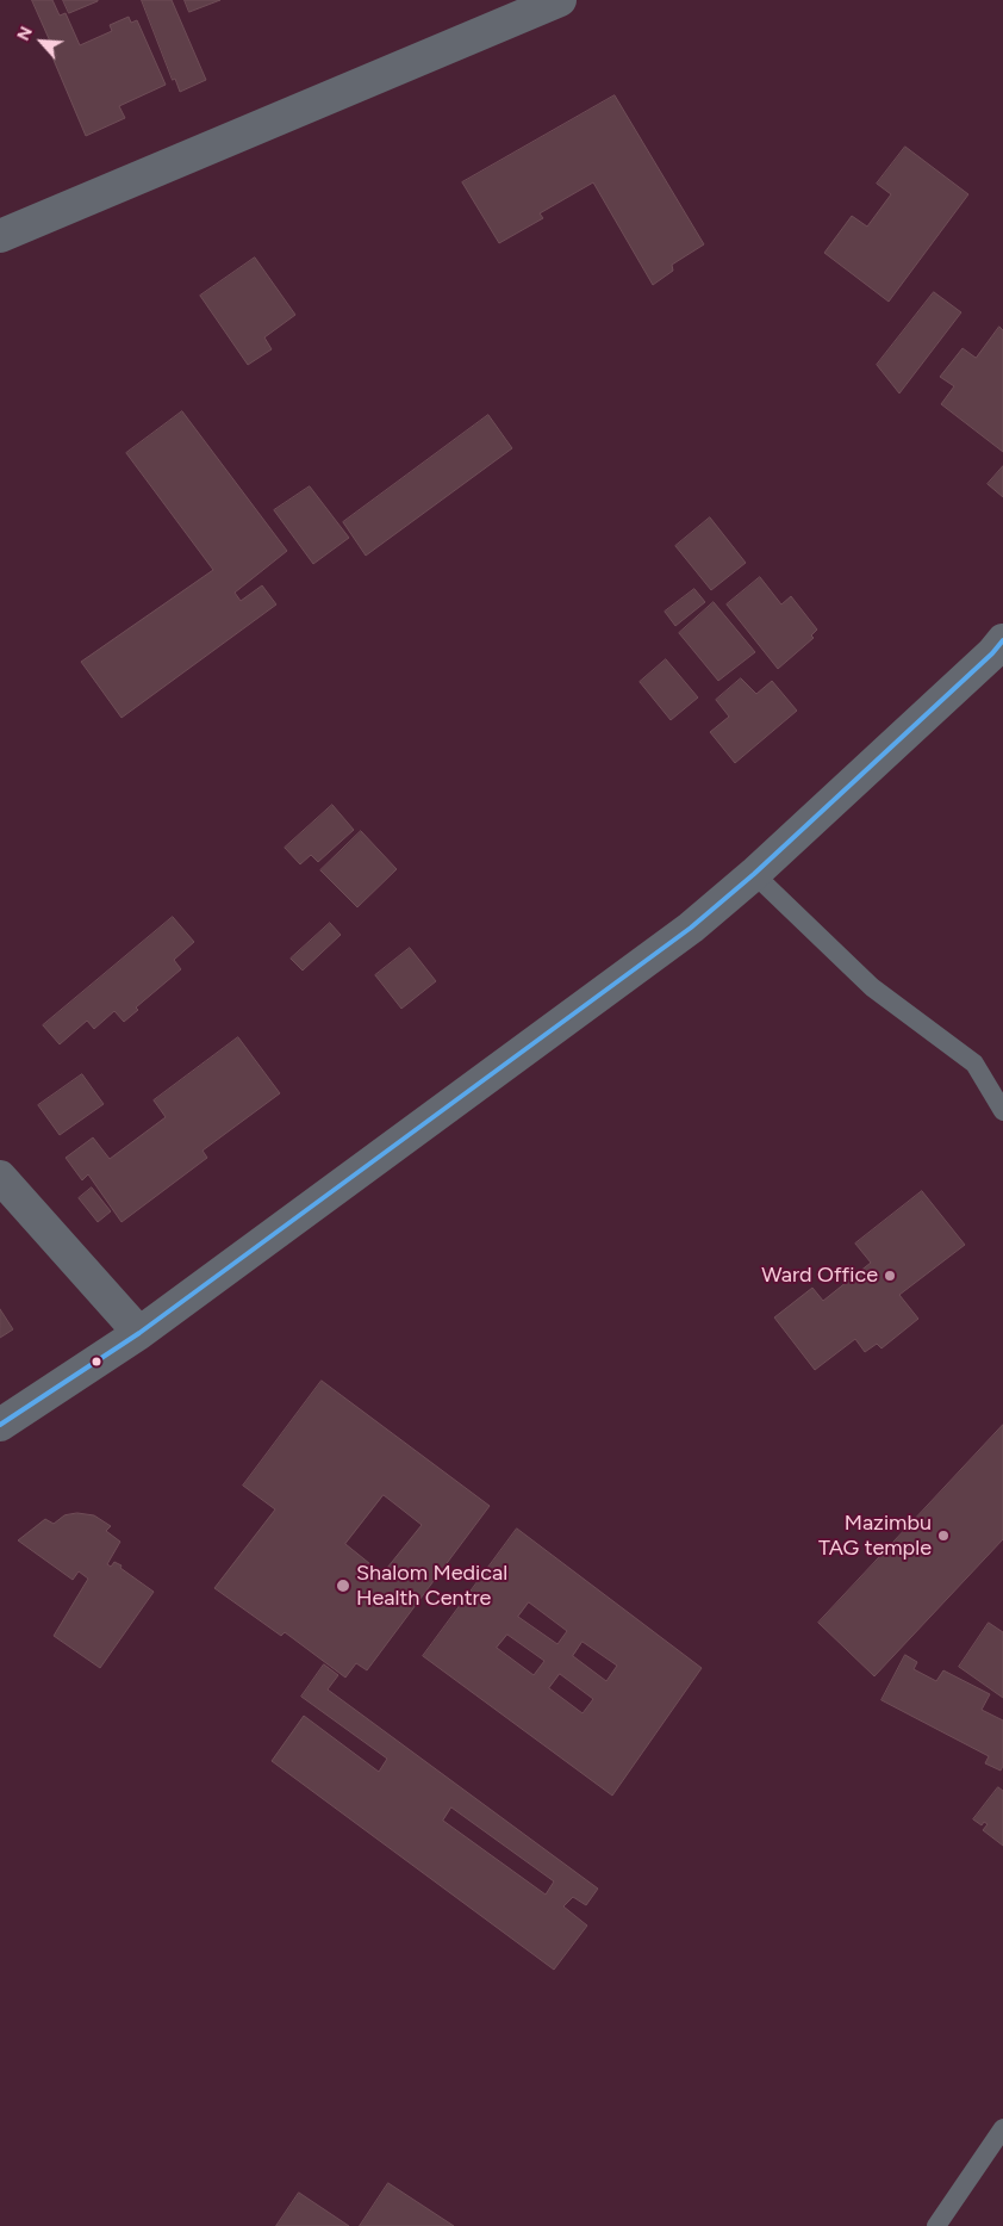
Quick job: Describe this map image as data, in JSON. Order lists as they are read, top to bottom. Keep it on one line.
{"places":["Ward Office","Mazimbu TAG temple","Shalom Medical Health Centre"],"north":"top left"}
